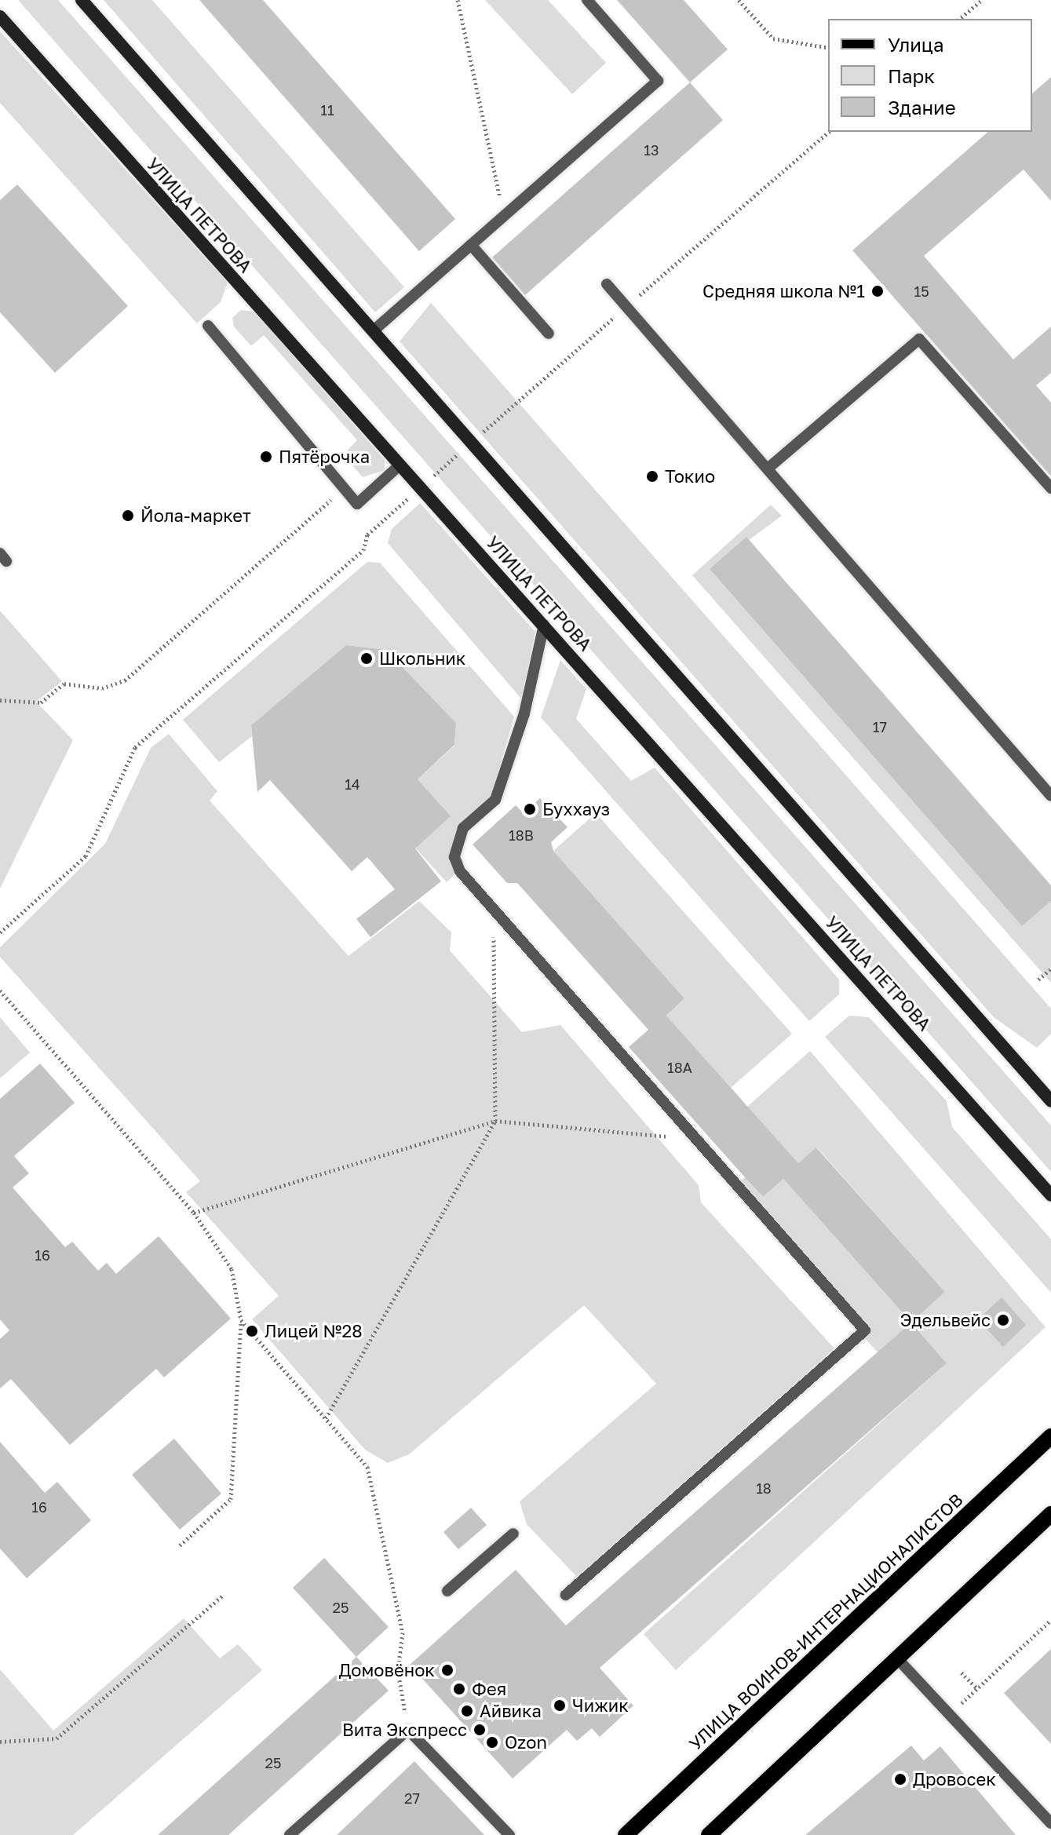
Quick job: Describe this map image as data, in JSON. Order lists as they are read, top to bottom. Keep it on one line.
{"streets":{"main road":["УЛИЦА ПЕТРОВА","УЛИЦА ВОИНОВ-ИНТЕРНАЦИОНАЛИСТОВ"]},"places":["Средняя школа №1","Пятёрочка","Токио","Йола-маркет","Школьник","Буххауз","Эдельвейс","Лицей №28","Домовёнок","Фея","Чижик","Айвика","Вита Экспресс","Ozon","Дровосек"],"house_numbers":["11","13","15","17","14","18В","18А","16","18","16","25","25","27"],"legend":["Улица","Парк","Здание"]}
